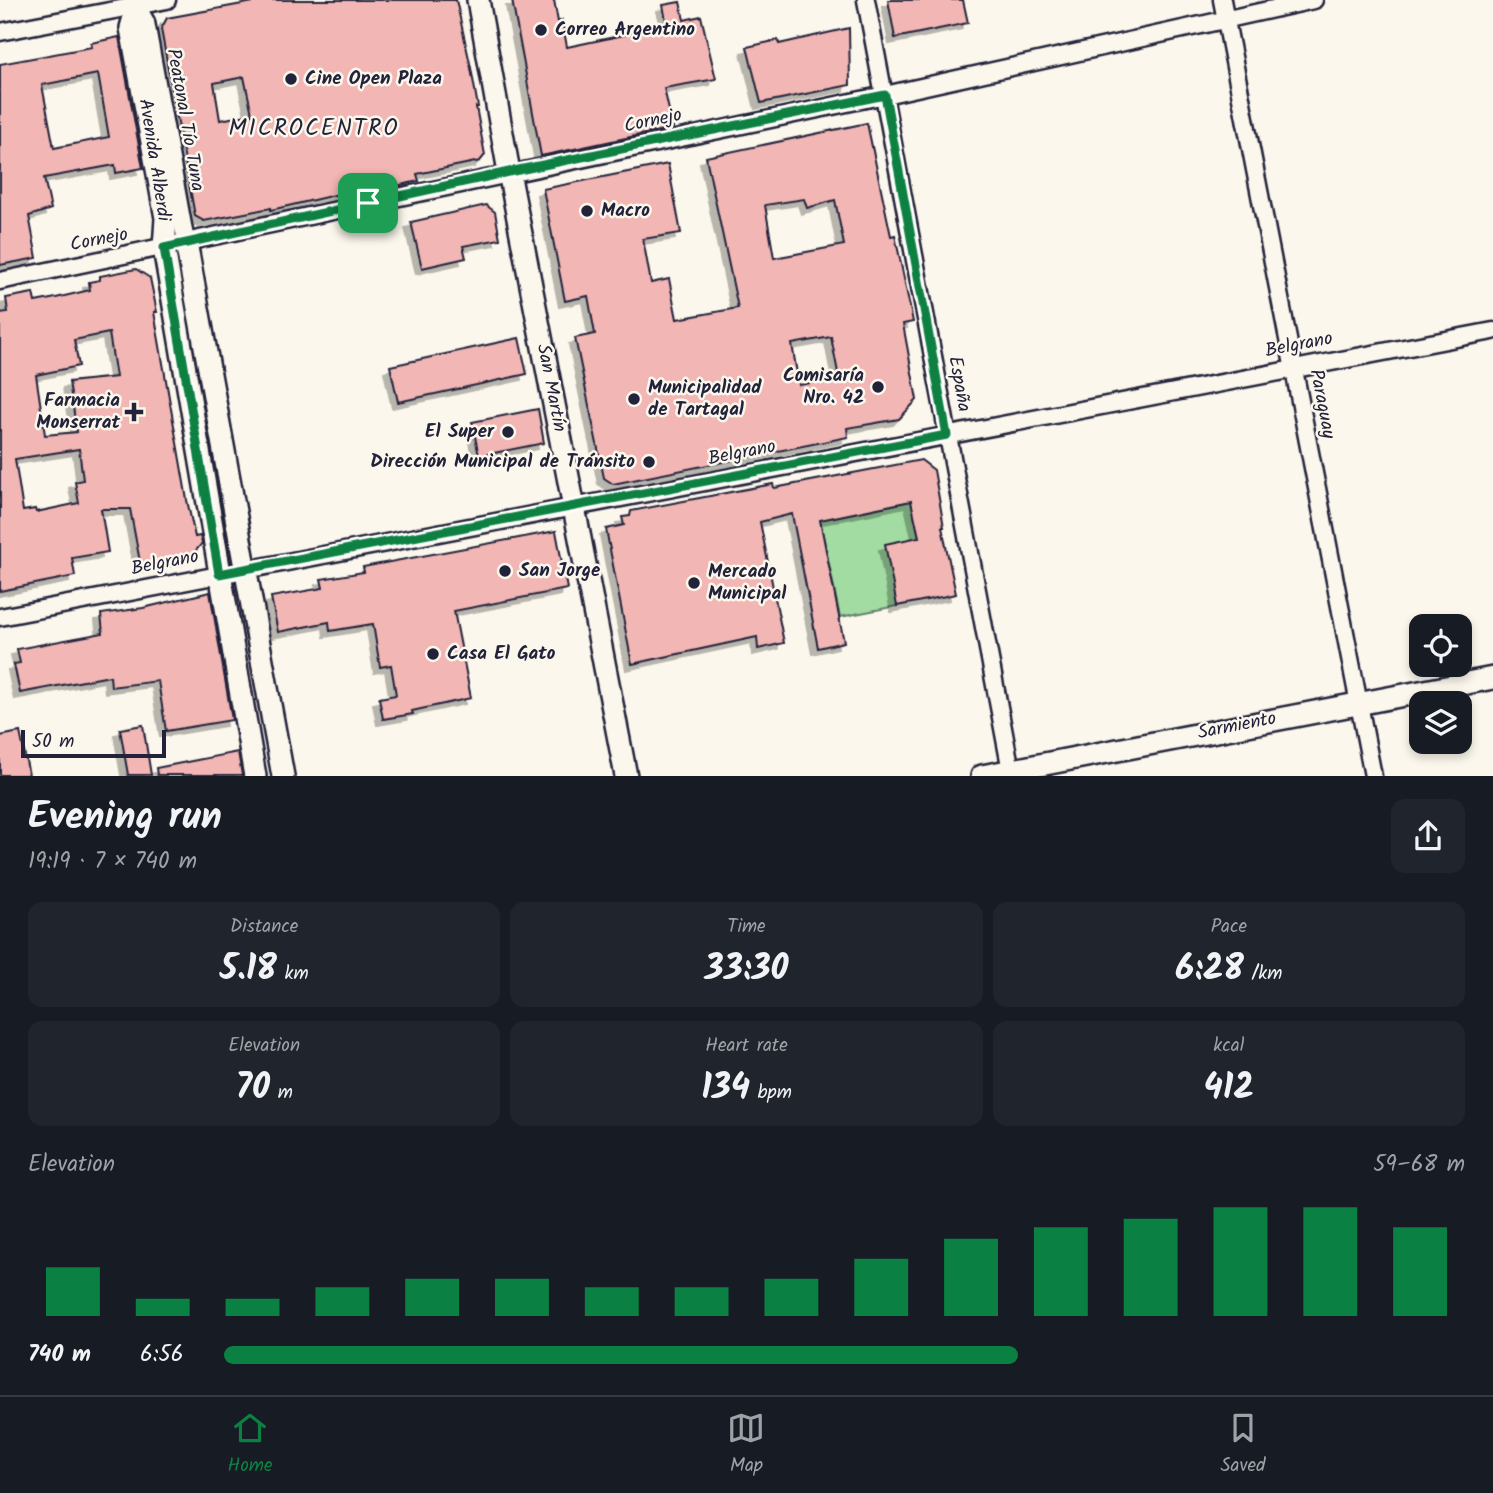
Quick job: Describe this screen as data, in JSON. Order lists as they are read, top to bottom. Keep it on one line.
{"streets":{"main road":["Avenida Alberdi","San Martín","Sarmiento"],"street":["Peatonal Tío Tuna","Cornejo","Belgrano","España","Paraguay"]},"crossings":[["Peatonal Tío Tuna","Cornejo"],["Peatonal Tío Tuna","Avenida Alberdi"],["Cornejo","Avenida Alberdi"],["Cornejo","España"],["Cornejo","San Martín"],["Cornejo","Paraguay"],["Avenida Alberdi","Belgrano"],["Belgrano","España"],["Belgrano","San Martín"],["Belgrano","Paraguay"],["España","Sarmiento"],["Paraguay","Sarmiento"]],"districts":["MICROCENTRO"],"places":{"other":["Correo Argentino","Cine Open Plaza","Macro","Comisaría Nro. 42","Municipalidad de Tartagal","El Super","Dirección Municipal de Tránsito","San Jorge","Mercado Municipal","Casa El Gato"],"health":["Farmacia Monserrat"]},"scale_bar":"50 m","page":{"scale":"50 m","heading":["Evening run","19:19 · 7 × 740 m"],"stats":[["Distance","5.18 km"],["Time","33:30"],["Pace","6:28 /km"],["Elevation","70 m"],["Heart rate","134 bpm"],["kcal","412"]],"chart":["Elevation","59–68 m"],"list":[{"name":"740 m","note":"6:56"}],"tabs":["Home","Map","Saved"]}}
